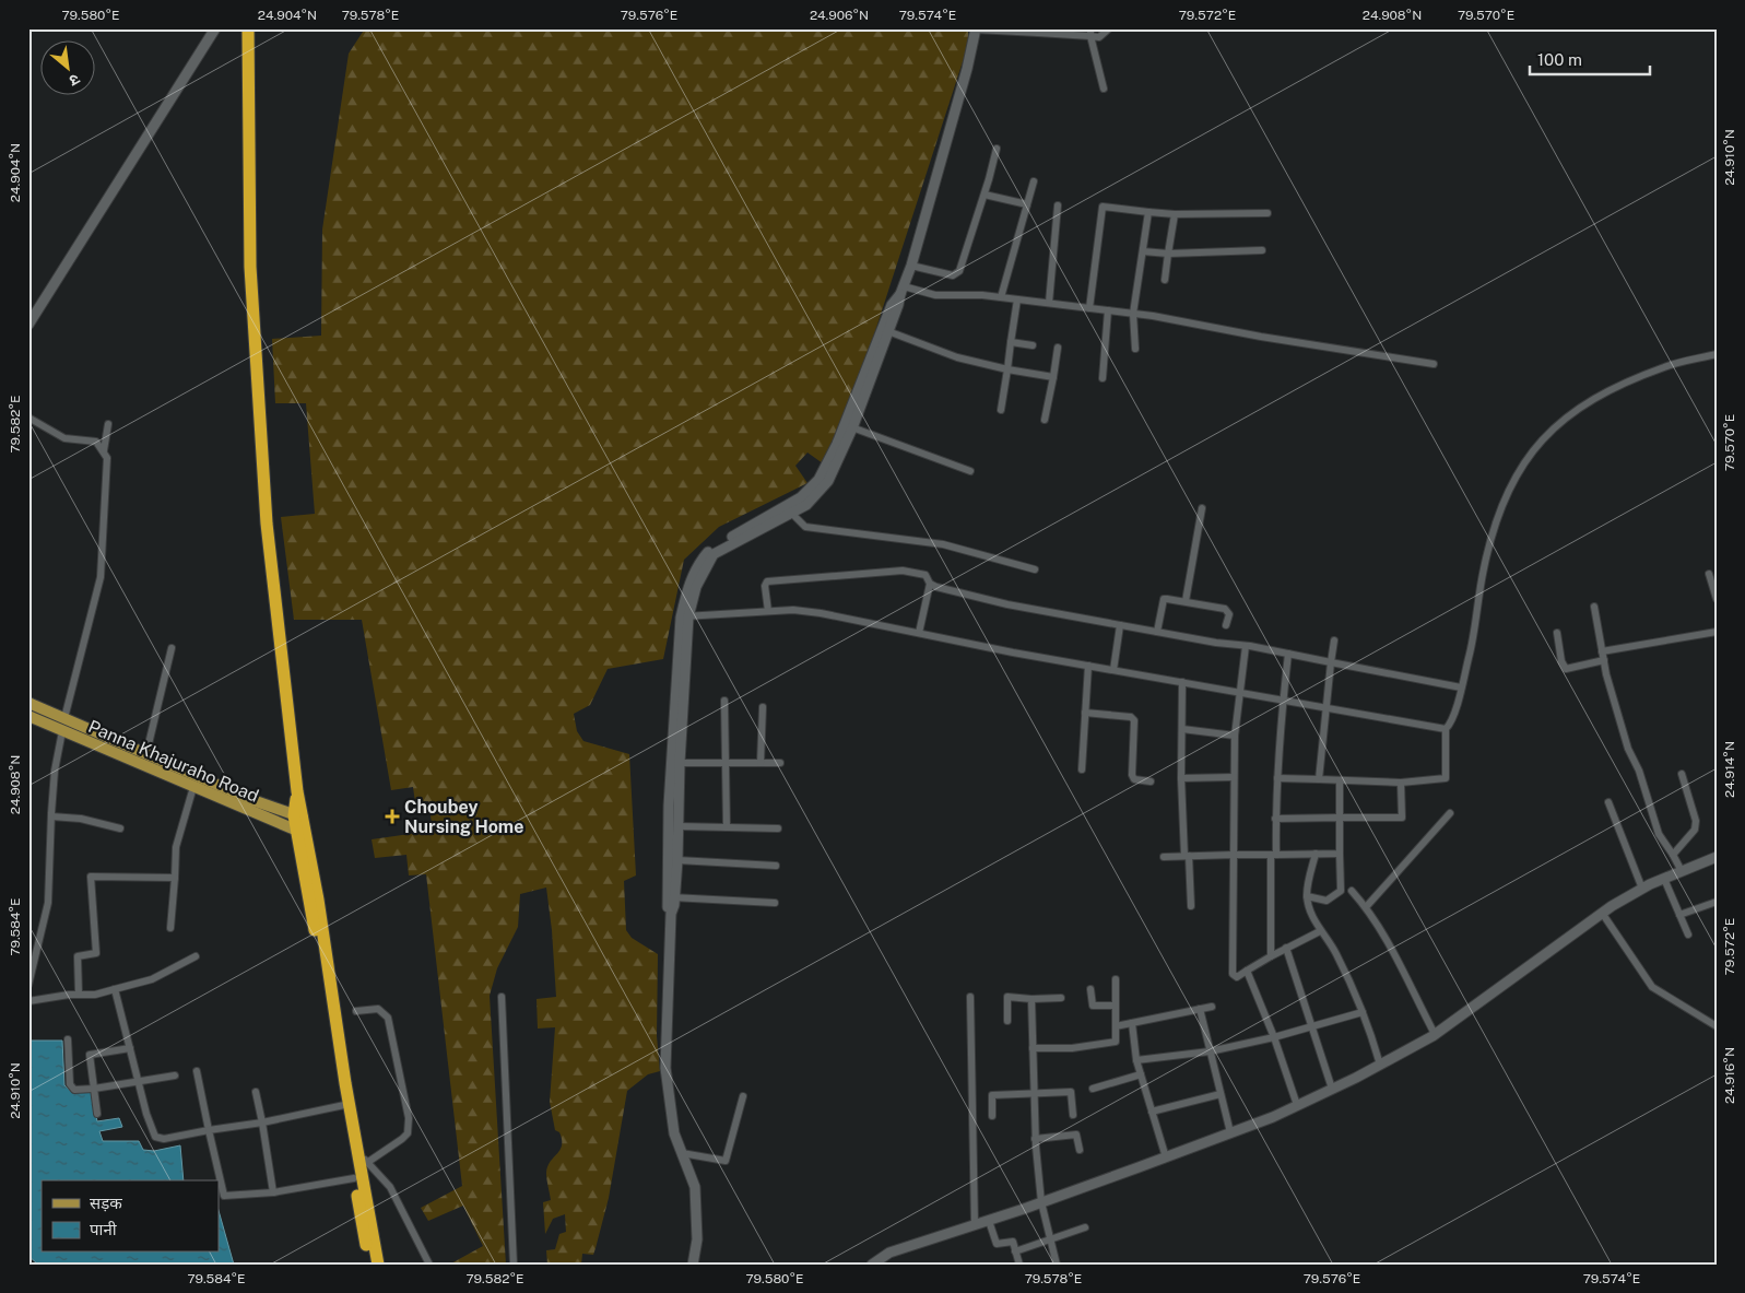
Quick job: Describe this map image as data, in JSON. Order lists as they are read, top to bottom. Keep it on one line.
{"streets":{"main road":["Panna Khajuraho Road"]},"places":{"health":["Choubey Nursing Home"]},"legend":["सड़क","पानी"],"scale_bar":"100 m","north":"bottom right","coordinates":["79.580°E","24.904°N","79.578°E","79.576°E","24.906°N","79.574°E","79.572°E","24.908°N","79.570°E","24.910°N","79.582°E","24.914°N","79.584°E","24.916°N"]}
